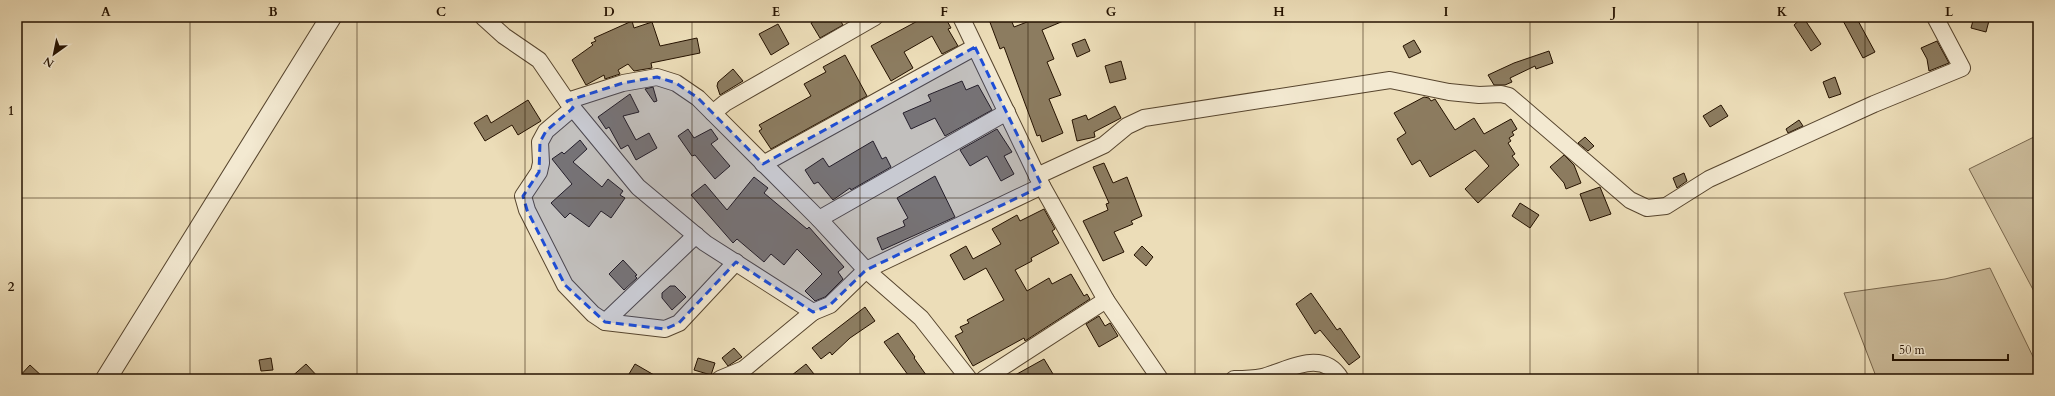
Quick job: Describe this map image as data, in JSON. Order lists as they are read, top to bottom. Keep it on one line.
{"scale_bar":"50 m","north":"bottom left","grid":{"columns":["A","B","C","D","E","F","G","H","I","J","K","L"],"rows":["1","2"]}}
